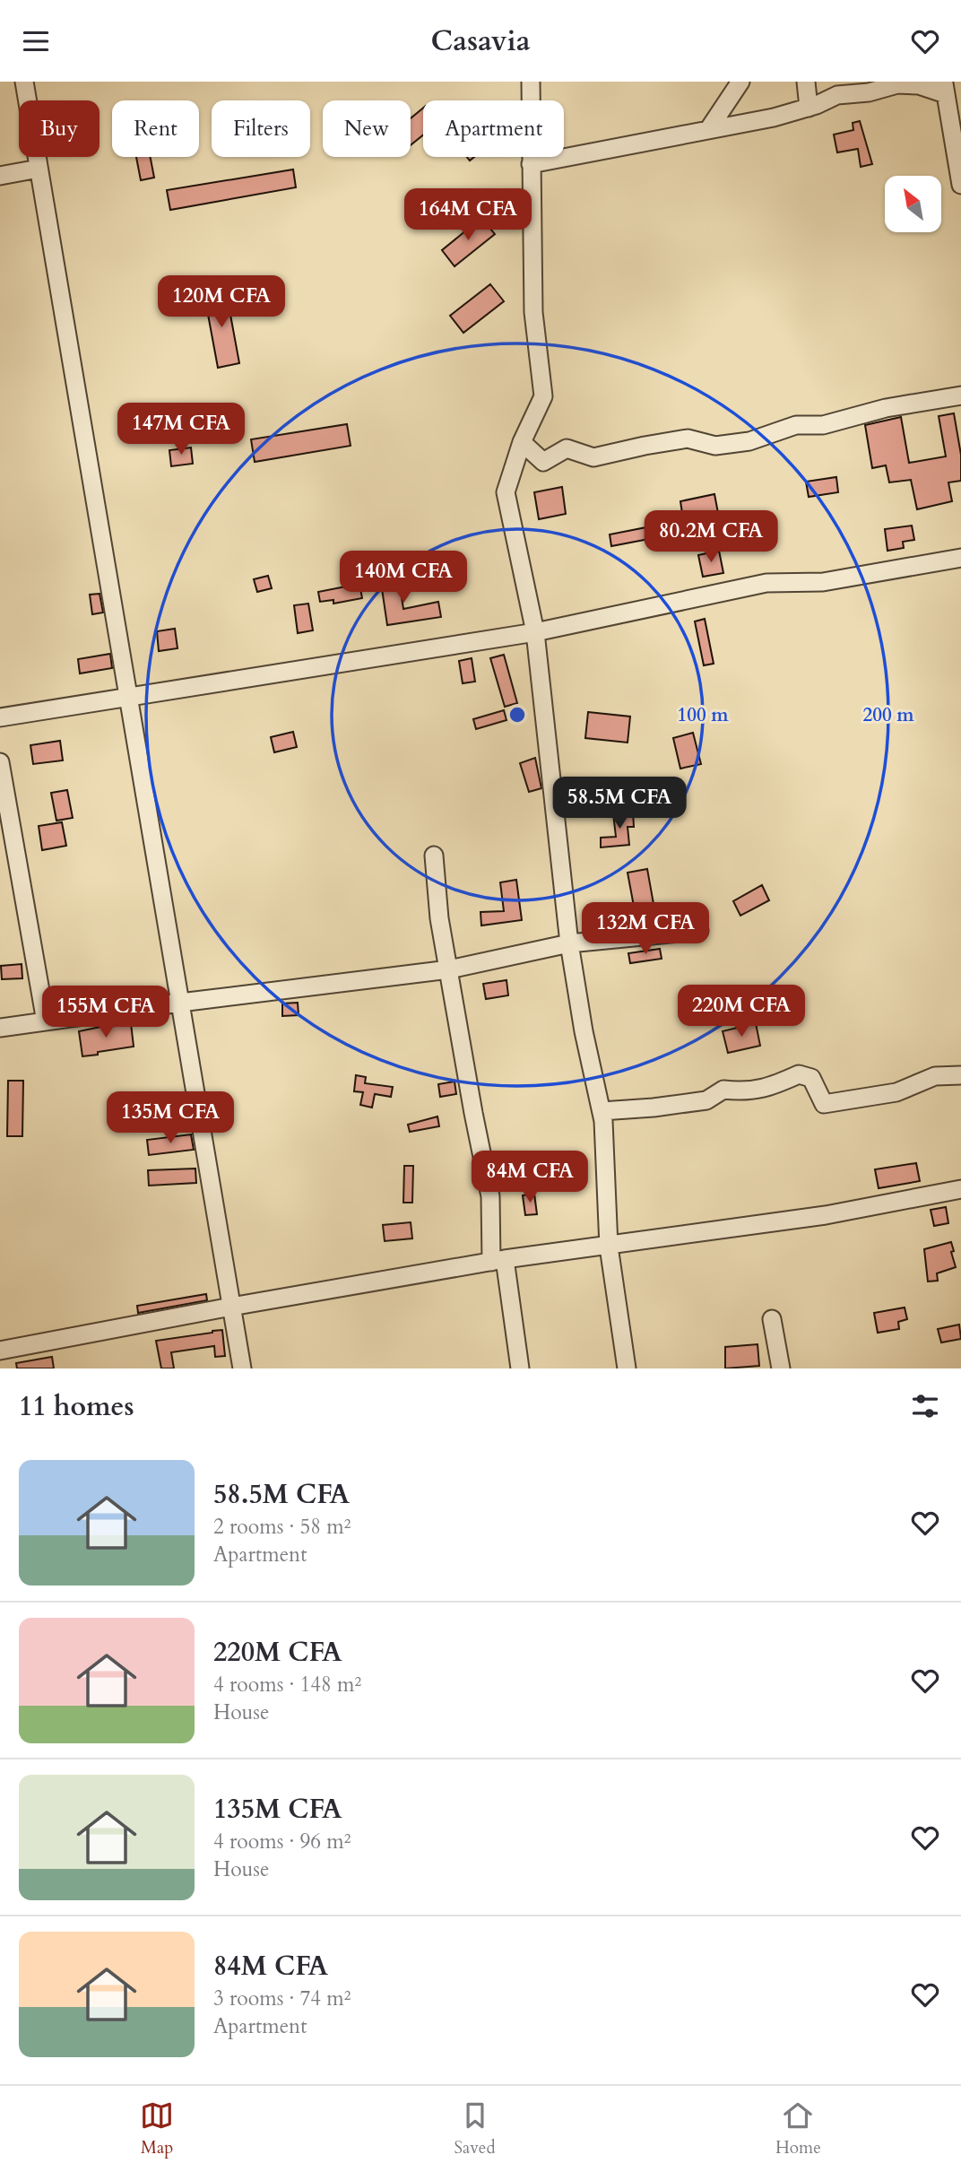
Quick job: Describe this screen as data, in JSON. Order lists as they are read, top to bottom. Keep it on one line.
{"north":"top left","page":{"header":"Casavia","chip":["Buy","Rent","Filters","New","Apartment"],"price":["164M CFA","120M CFA","147M CFA","80.2M CFA","140M CFA","58.5M CFA","132M CFA","220M CFA","155M CFA","135M CFA","84M CFA"],"heading":"11 homes","list":[{"name":"58.5M CFA","note":"2 rooms · 58 m² · Apartment"},{"name":"220M CFA","note":"4 rooms · 148 m² · House"},{"name":"135M CFA","note":"4 rooms · 96 m² · House"},{"name":"84M CFA","note":"3 rooms · 74 m² · Apartment"}],"tabs":["Map","Saved","Home"]},"rings":["100 m","200 m"]}
